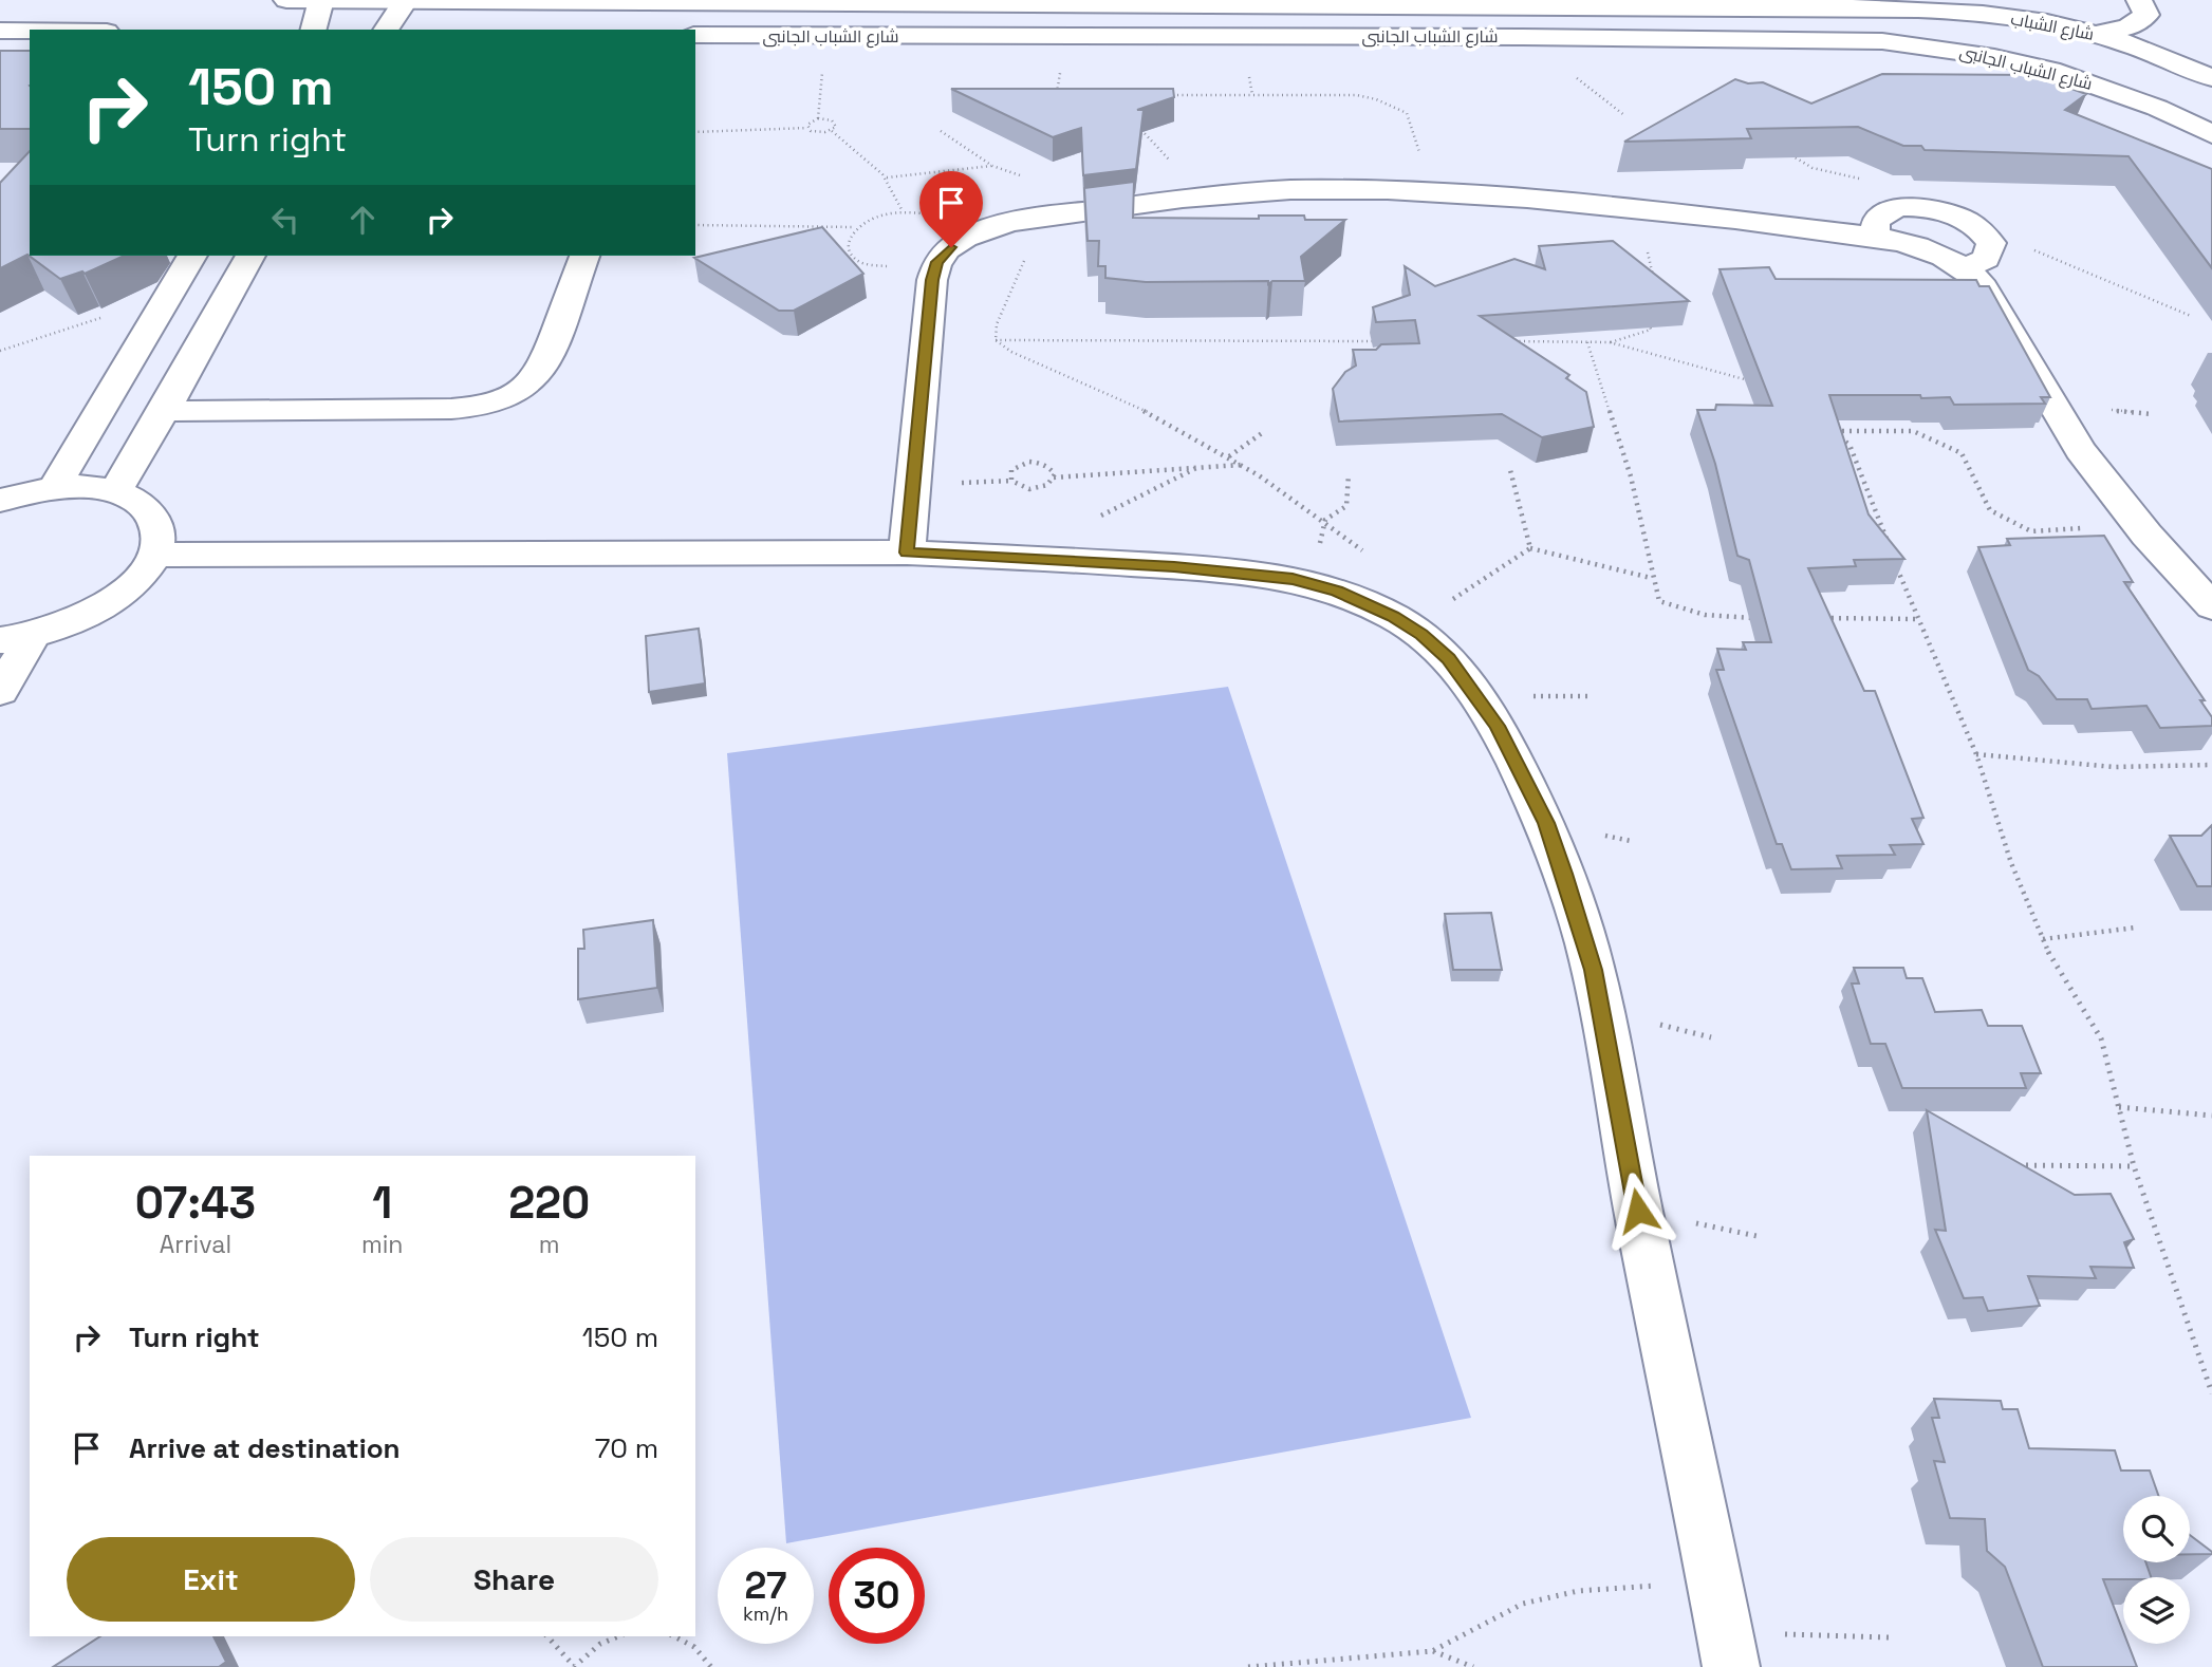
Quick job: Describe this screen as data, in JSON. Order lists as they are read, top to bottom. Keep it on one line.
{"streets":{"street":["شارع الشباب","شارع الشباب الجانبى"]},"page":{"turn":["150 m","Turn right"],"eta":["07:43","Arrival","1","min","220","m"],"list":[{"name":"Turn right","value":"150 m"},{"name":"Arrive at destination","value":"70 m"}],"buttons":["Exit","Share"],"speed":"27 km/h","limit":"30"}}
